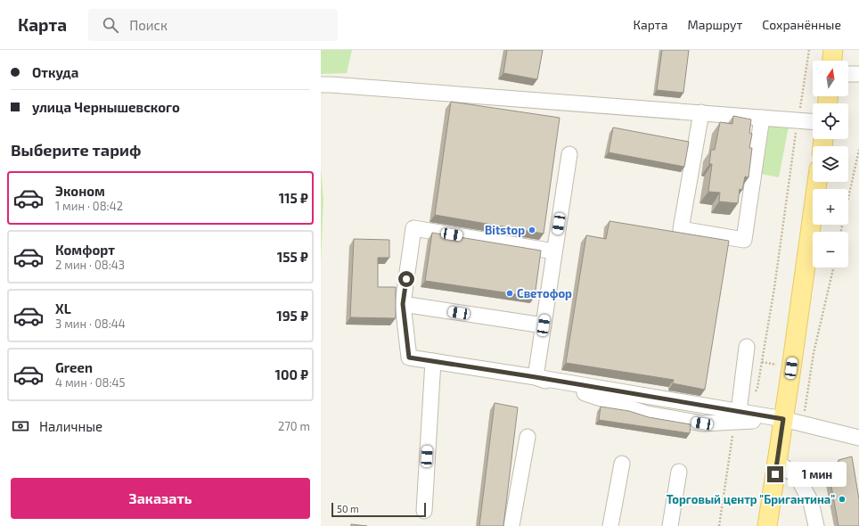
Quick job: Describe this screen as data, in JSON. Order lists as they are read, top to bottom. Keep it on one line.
{"places":["Bitstop","Светофор","Торговый центр \"Бригантина\""],"scale_bar":"50 m","north":"top","page":{"header":"Карта","search":"Поиск","nav":["Карта","Маршрут","Сохранённые"],"banner":["Откуда","улица Чернышевского"],"map_buttons":["+","−"],"heading":"Выберите тариф","list":[{"name":"Эконом","note":"1 мин · 08:42","value":"115 ₽"},{"name":"Комфорт","note":"2 мин · 08:43","value":"155 ₽"},{"name":"XL","note":"3 мин · 08:44","value":"195 ₽"},{"name":"Green","note":"4 мин · 08:45","value":"100 ₽"}],"pay":["Наличные","270 m"],"bubble":"1 мин","buttons":"Заказать","scale":"50 m"}}
